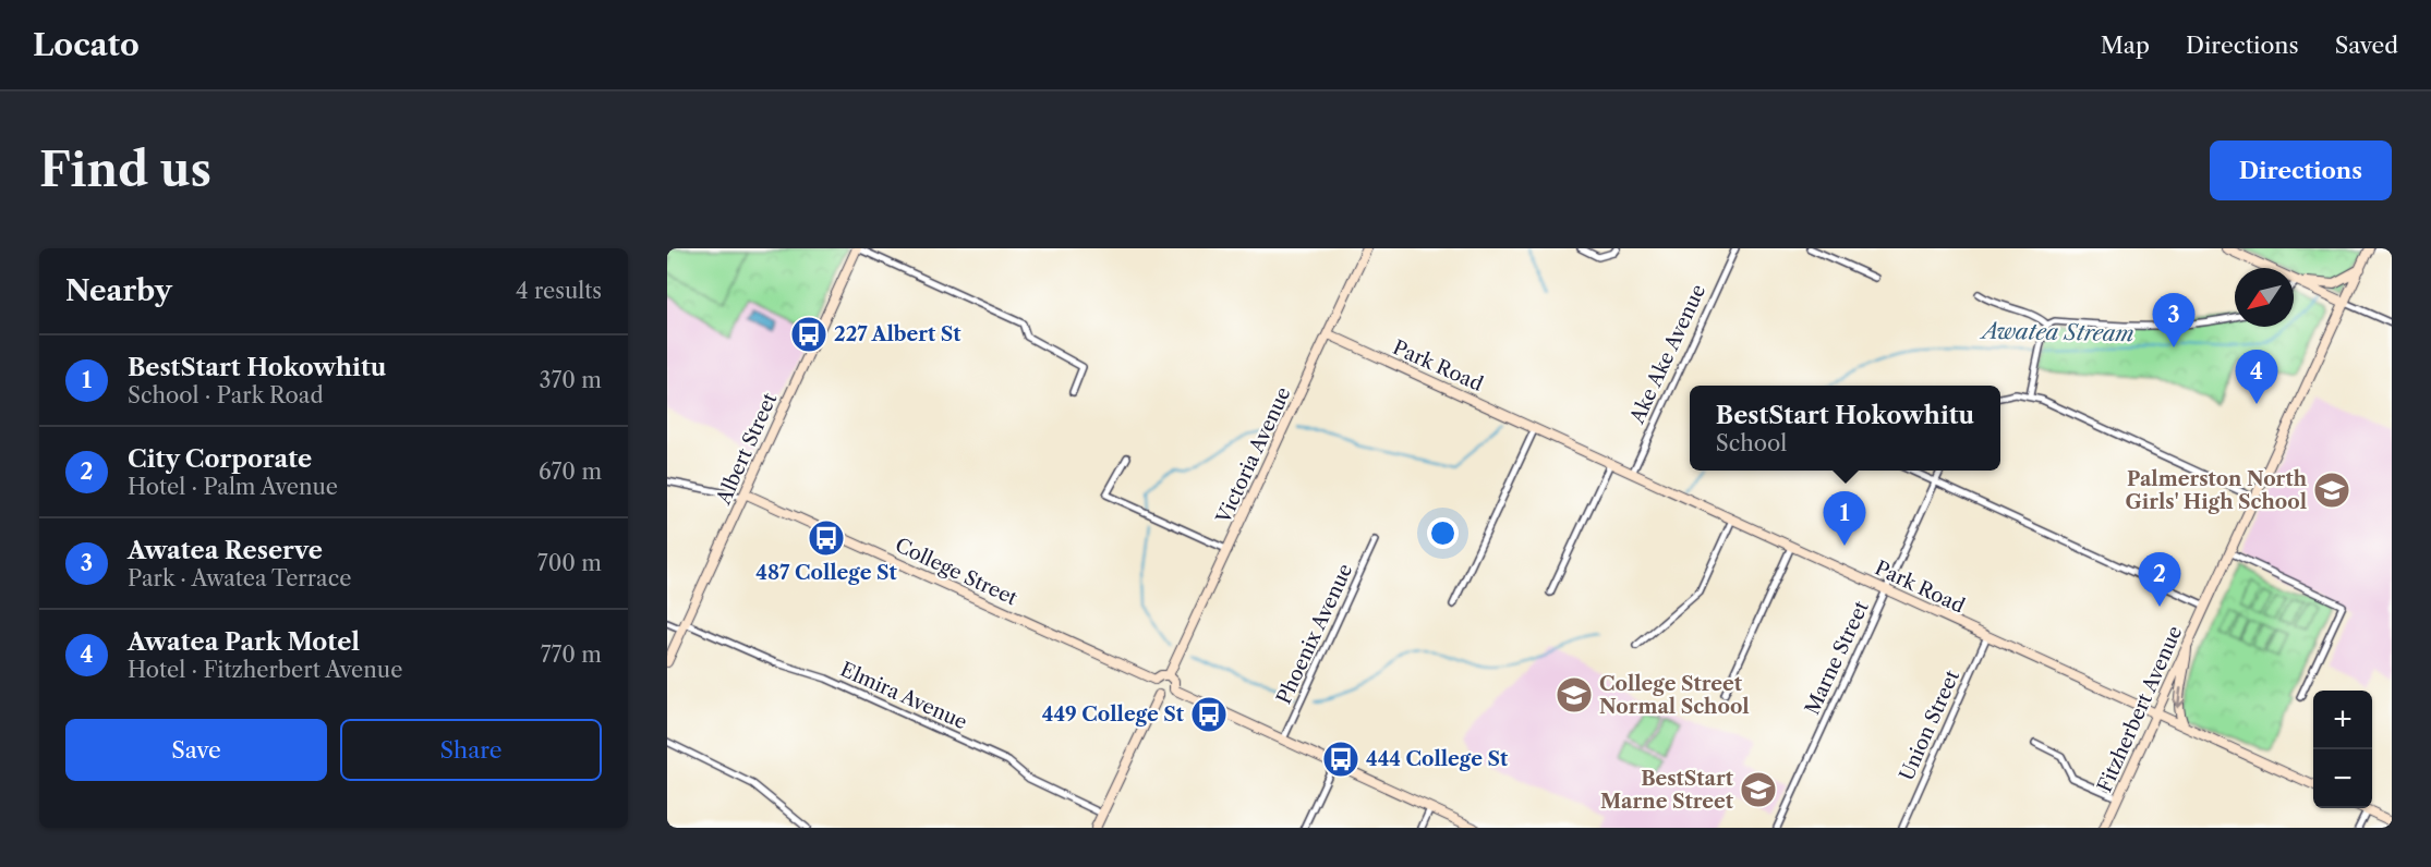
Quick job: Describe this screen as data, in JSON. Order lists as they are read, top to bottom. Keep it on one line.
{"streets":{"street":["Ake Ake Avenue","Park Road","Albert Street","Victoria Avenue","College Street","Phoenix Avenue","Marne Street","Elmira Avenue","Fitzherbert Avenue","Union Street"]},"crossings":[["Ake Ake Avenue","Park Road"],["Park Road","Victoria Avenue"],["Park Road","Marne Street"],["Park Road","Fitzherbert Avenue"],["Park Road","Union Street"],["Albert Street","College Street"],["Albert Street","Elmira Avenue"],["Victoria Avenue","College Street"]],"water":["Awatea Stream"],"places":{"bus stop":["227 Albert St","487 College St","449 College St","444 College St"],"school or university":["Palmerston North Girls' High School","College Street Normal School","BestStart Marne Street"]},"north":"bottom left","page":{"header":"Locato","nav":["Map","Directions","Saved"],"buttons":["Directions",["Save","Share"]],"title":"Find us","heading":["Nearby","4 results"],"pins":["3","4","1","2"],"list":[{"mark":"1","name":"BestStart Hokowhitu","note":"School · Park Road","value":"370 m"},{"mark":"2","name":"City Corporate","note":"Hotel · Palm Avenue","value":"670 m"},{"mark":"3","name":"Awatea Reserve","note":"Park · Awatea Terrace","value":"700 m"},{"mark":"4","name":"Awatea Park Motel","note":"Hotel · Fitzherbert Avenue","value":"770 m"}],"popup":["BestStart Hokowhitu","School"],"map_buttons":["+","−"]}}
